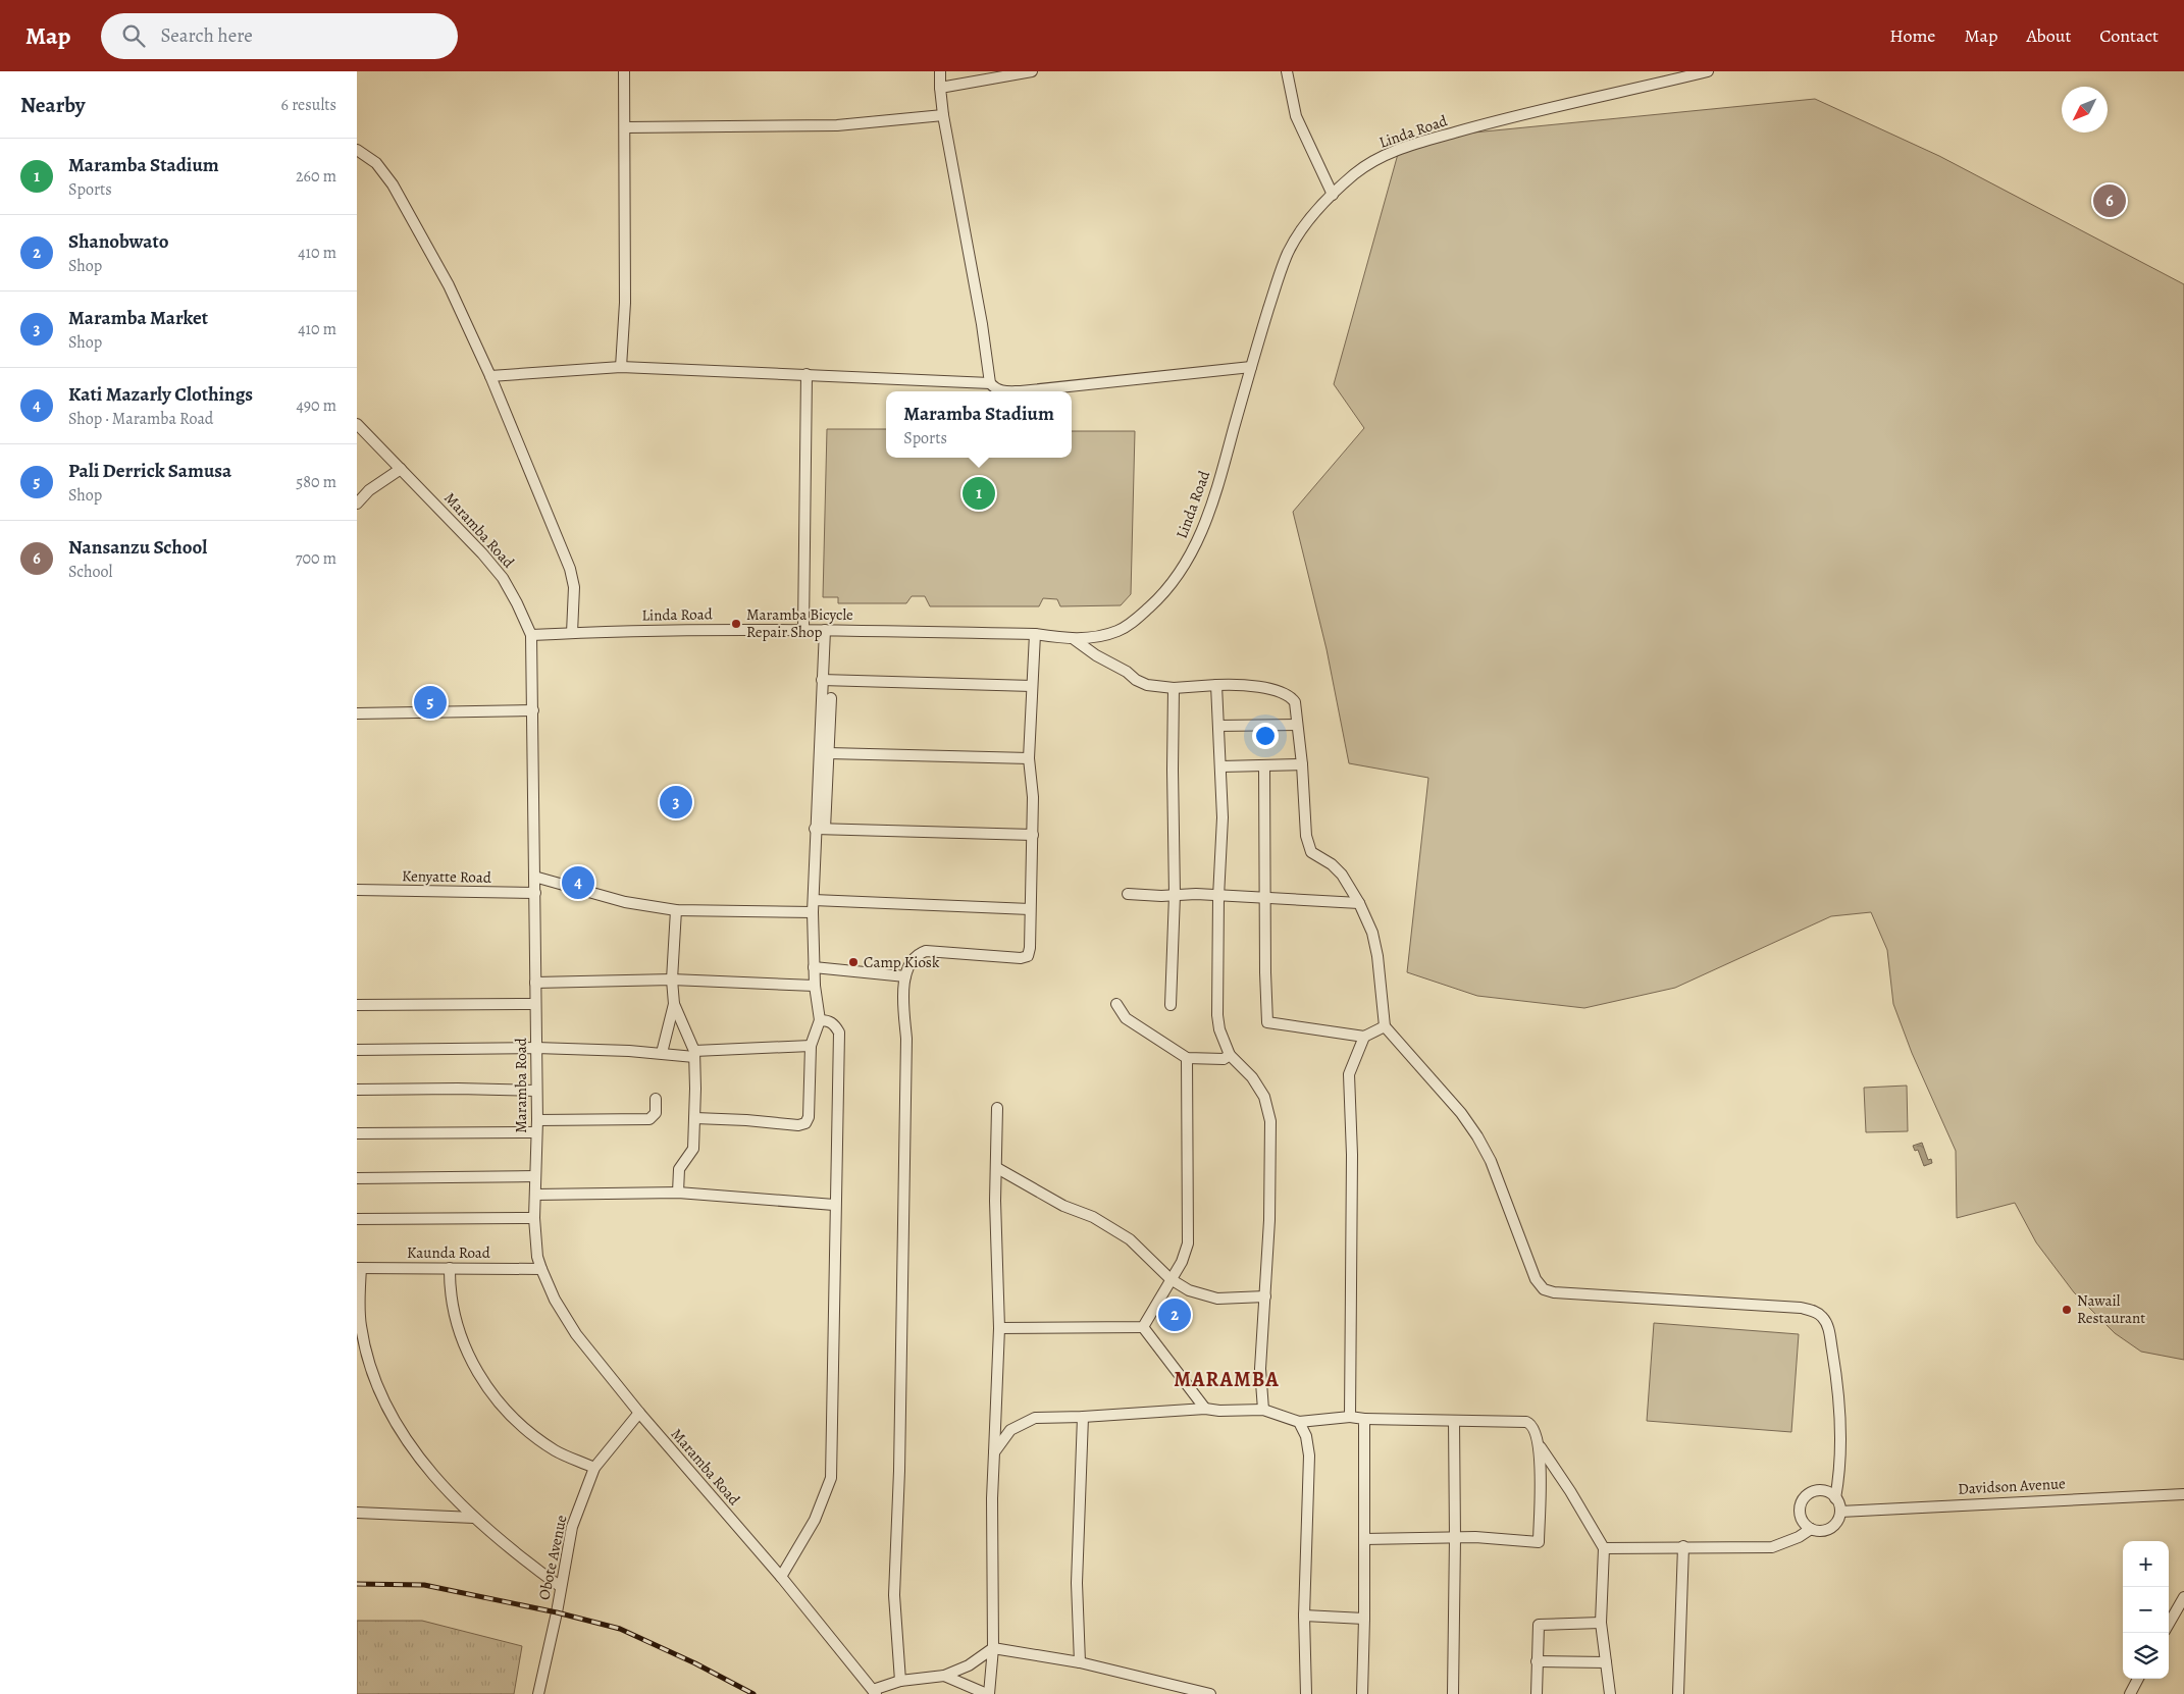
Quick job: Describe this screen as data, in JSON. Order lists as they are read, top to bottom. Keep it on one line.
{"streets":{"street":["Linda Road","Maramba Road","Kenyatte Road","Kaunda Road","Davidson Avenue","Obote Avenue"]},"crossings":[["Linda Road","Maramba Road"],["Maramba Road","Kenyatte Road"],["Maramba Road","Kaunda Road"],["Maramba Road","Obote Avenue"]],"districts":["MARAMBA"],"places":["Maramba Bicycle Repair Shop","Camp Kiosk","Nawail Restaurant"],"north":"bottom left","page":{"header":"Map","search":"Search here","nav":["Home","Map","About","Contact"],"heading":["Nearby","6 results"],"list":[{"mark":"1","name":"Maramba Stadium","note":"Sports","value":"260 m"},{"mark":"2","name":"Shanobwato","note":"Shop","value":"410 m"},{"mark":"3","name":"Maramba Market","note":"Shop","value":"410 m"},{"mark":"4","name":"Kati Mazarly Clothings","note":"Shop · Maramba Road","value":"490 m"},{"mark":"5","name":"Pali Derrick Samusa","note":"Shop","value":"580 m"},{"mark":"6","name":"Nansanzu School","note":"School","value":"700 m"}],"pins":["6","1","5","3","4","2"],"popup":["Maramba Stadium","Sports"],"map_buttons":["+","−"]}}
